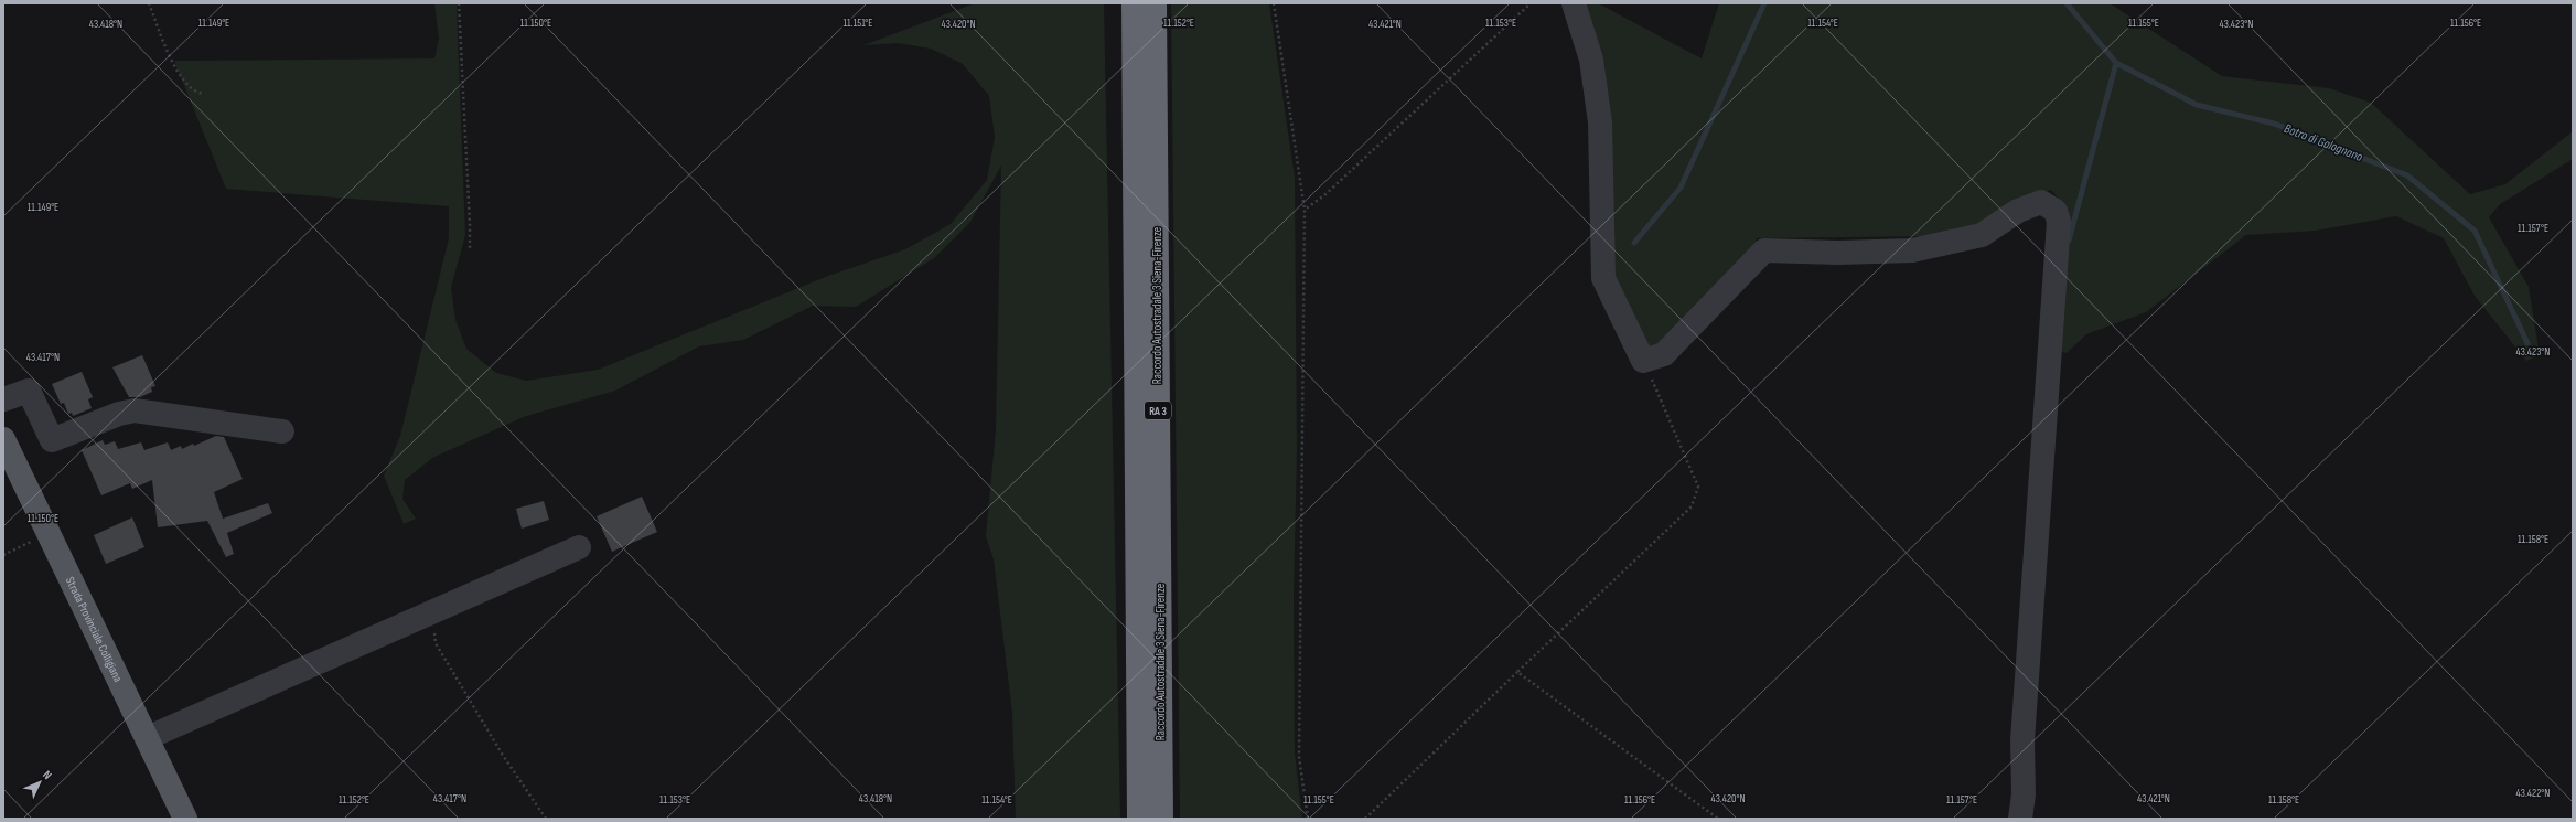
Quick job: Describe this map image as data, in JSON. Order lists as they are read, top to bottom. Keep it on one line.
{"streets":{"highway":["Raccordo Autostradale 3 Siena-Firenze","RA 3"],"main road":["Strada Provinciale Colligiana"]},"water":["Botro di Galognano"],"north":"top right","coordinates":["11.149°E","11.150°E","11.151°E","11.152°E","11.153°E","11.154°E","11.155°E","11.156°E","43.418°N","43.420°N","43.421°N","43.423°N","11.157°E","43.417°N","11.158°E","43.422°N"]}
